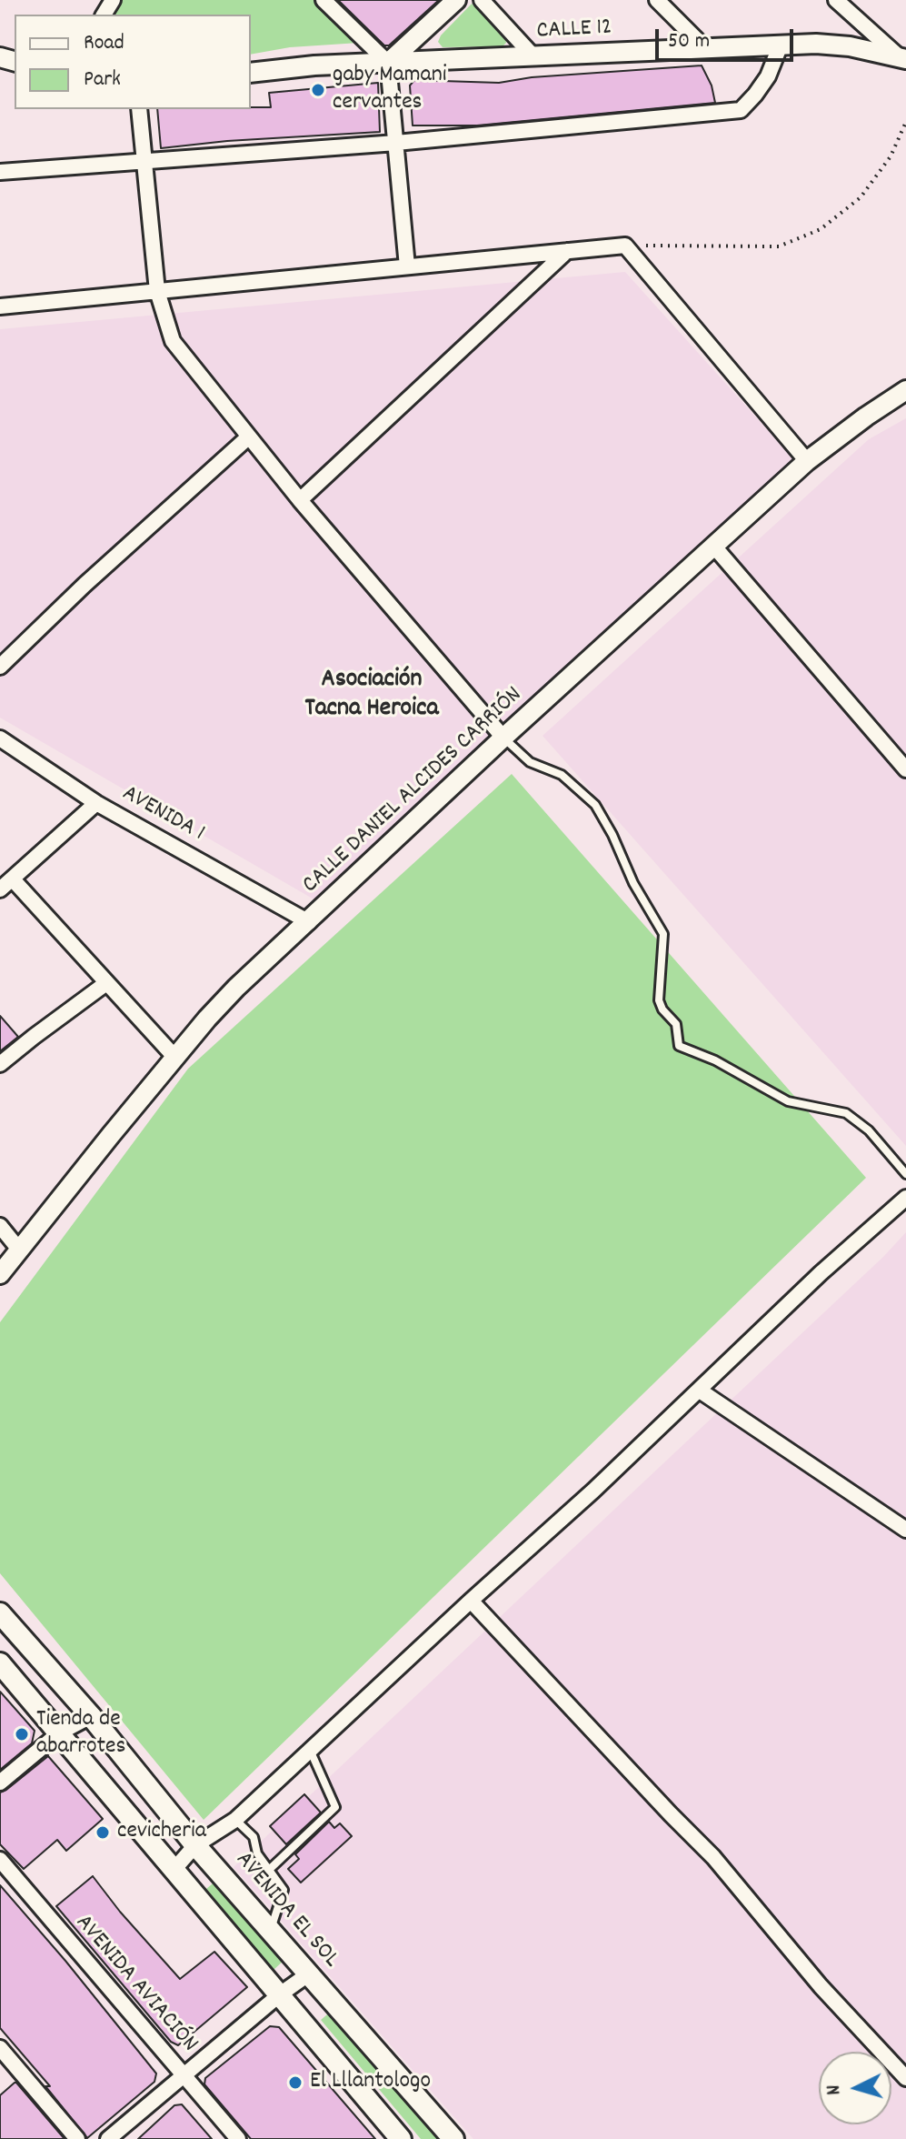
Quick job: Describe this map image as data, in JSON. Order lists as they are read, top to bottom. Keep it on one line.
{"streets":{"main road":["AVENIDA EL SOL"],"street":["CALLE 12","CALLE DANIEL ALCIDES CARRIÓN","AVENIDA 1","AVENIDA AVIACIÓN"]},"crossings":[["CALLE DANIEL ALCIDES CARRIÓN","AVENIDA 1"]],"districts":["Asociación Tacna Heroica"],"places":["gaby Mamani cervantes","Tienda de abarrotes","cevicheria","El Lllantologo"],"legend":["Road","Park"],"scale_bar":"50 m","north":"left"}
